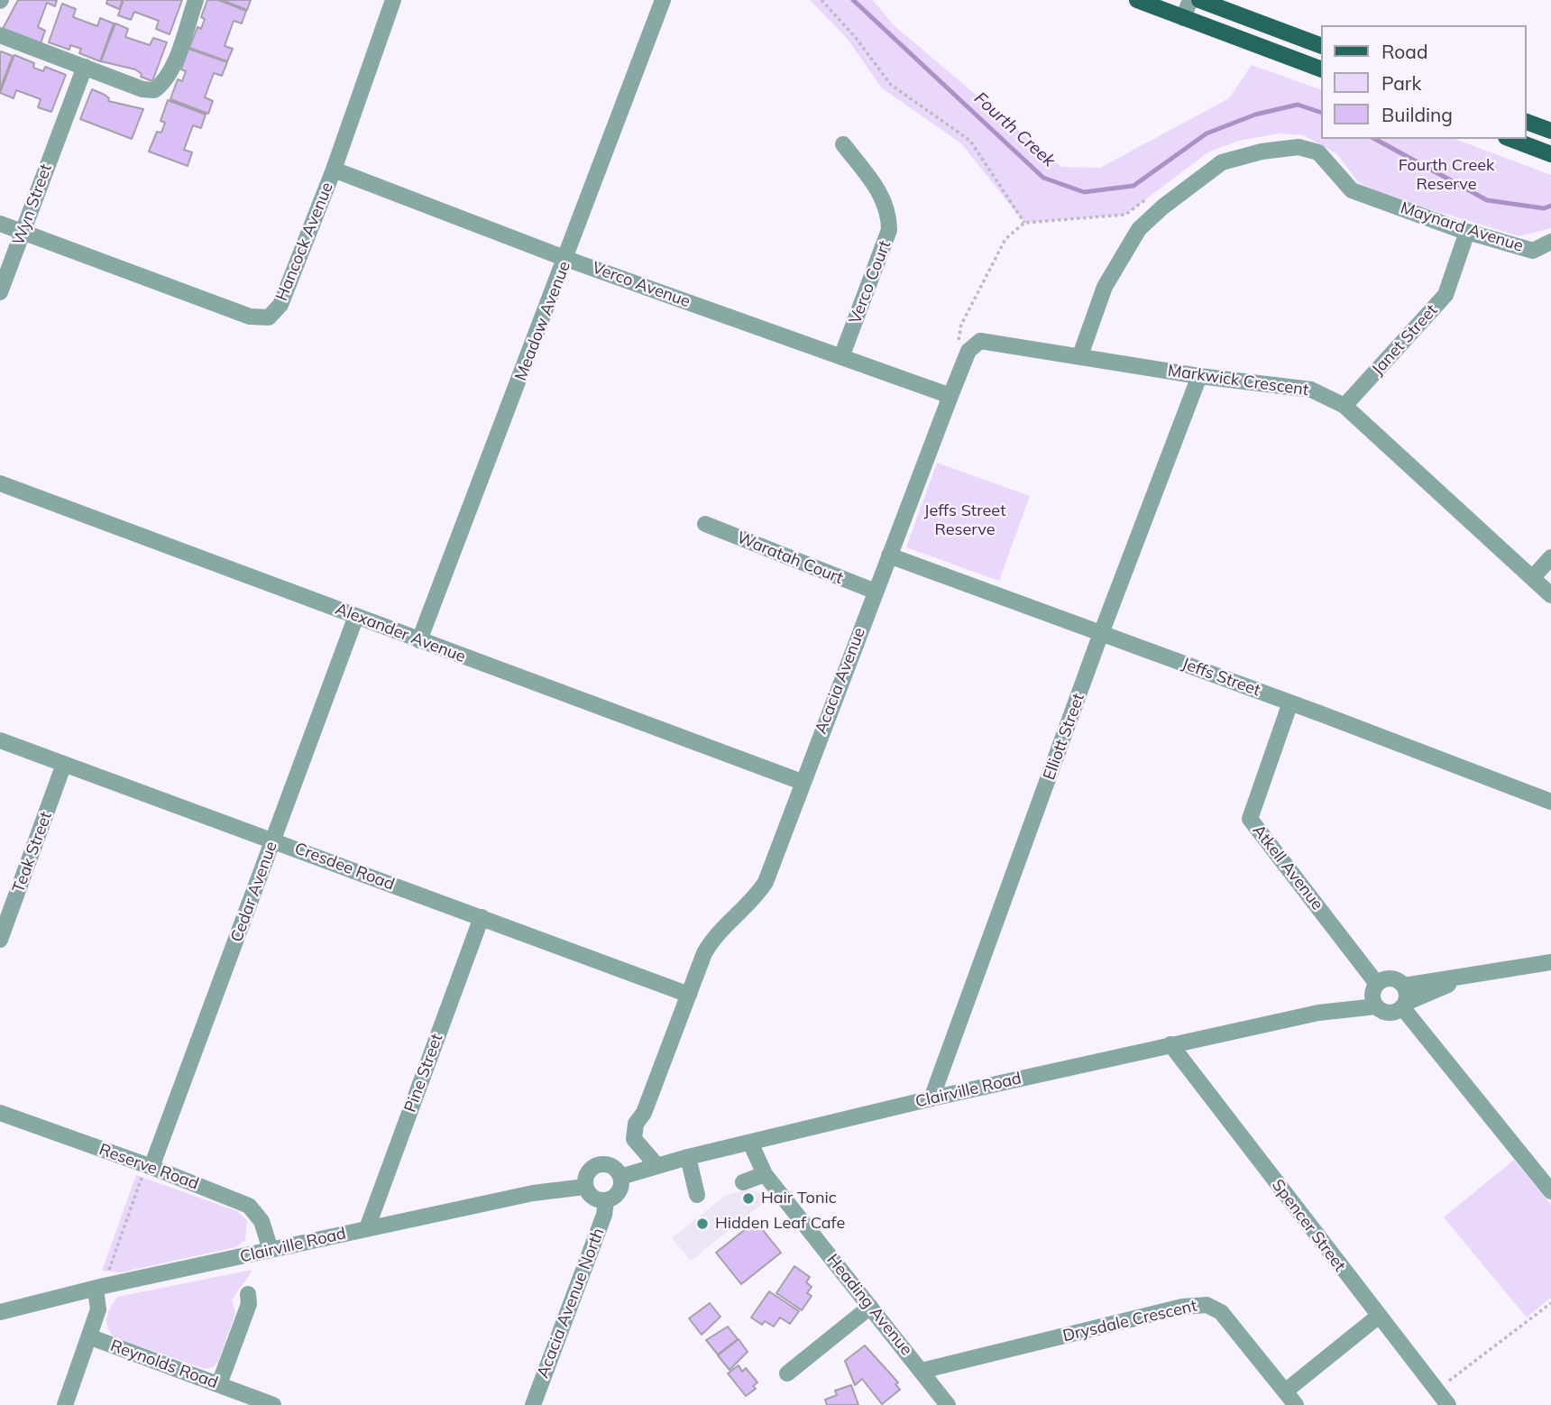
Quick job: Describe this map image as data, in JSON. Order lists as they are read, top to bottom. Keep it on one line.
{"streets":{"street":["Wyn Street","Maynard Avenue","Hancock Avenue","Verco Court","Verco Avenue","Meadow Avenue","Janet Street","Markwick Crescent","Waratah Court","Alexander Avenue","Jeffs Street","Acacia Avenue","Elliott Street","Teak Street","Cresdee Road","Atkell Avenue","Cedar Avenue","Pine Street","Clairville Road","Reserve Road","Spencer Street","Acacia Avenue North","Heading Avenue","Drysdale Crescent","Reynolds Road"]},"crossings":[["Wyn Street","Hancock Avenue"],["Maynard Avenue","Janet Street"],["Maynard Avenue","Markwick Crescent"],["Hancock Avenue","Verco Avenue"],["Verco Court","Verco Avenue"],["Verco Avenue","Meadow Avenue"],["Verco Avenue","Acacia Avenue"],["Meadow Avenue","Alexander Avenue"],["Janet Street","Markwick Crescent"],["Markwick Crescent","Acacia Avenue"],["Markwick Crescent","Elliott Street"],["Waratah Court","Acacia Avenue"],["Alexander Avenue","Acacia Avenue"],["Alexander Avenue","Cedar Avenue"],["Jeffs Street","Acacia Avenue"],["Jeffs Street","Elliott Street"],["Jeffs Street","Atkell Avenue"],["Acacia Avenue","Cresdee Road"],["Elliott Street","Clairville Road"],["Teak Street","Cresdee Road"],["Cresdee Road","Cedar Avenue"],["Cresdee Road","Pine Street"],["Atkell Avenue","Clairville Road"],["Cedar Avenue","Reserve Road"],["Pine Street","Clairville Road"],["Clairville Road","Reserve Road"],["Clairville Road","Spencer Street"],["Clairville Road","Acacia Avenue North"],["Clairville Road","Heading Avenue"],["Heading Avenue","Drysdale Crescent"]],"water":["Fourth Creek"],"parks":["Fourth Creek Reserve","Jeffs Street Reserve"],"places":["Hair Tonic","Hidden Leaf Cafe"],"legend":["Road","Park","Building"]}
